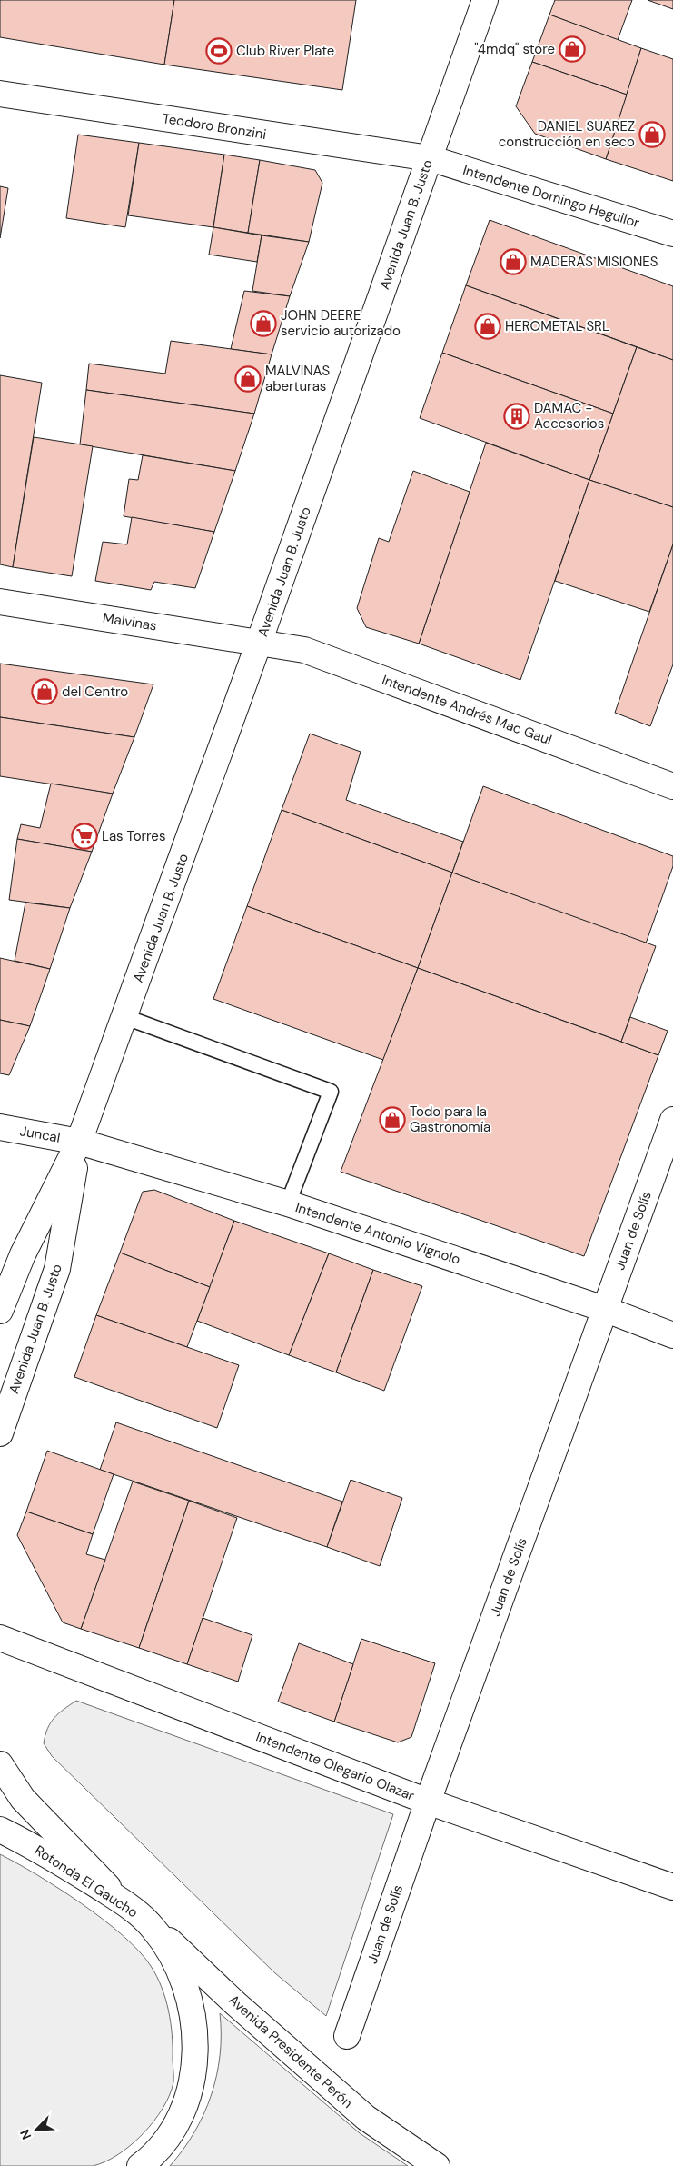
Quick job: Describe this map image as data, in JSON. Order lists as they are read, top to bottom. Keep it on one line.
{"streets":{"main road":["Teodoro Bronzini","Intendente Domingo Heguilor","Avenida Juan B. Justo","Malvinas","Intendente Andrés Mac Gaul","Juncal","Juan de Solís","Intendente Antonio Vignolo","Intendente Olegario Olazar","Rotonda El Gaucho","Avenida Presidente Perón"]},"crossings":[["Teodoro Bronzini","Intendente Domingo Heguilor"],["Teodoro Bronzini","Avenida Juan B. Justo"],["Intendente Domingo Heguilor","Avenida Juan B. Justo"],["Avenida Juan B. Justo","Malvinas"],["Avenida Juan B. Justo","Intendente Andrés Mac Gaul"],["Avenida Juan B. Justo","Juncal"],["Avenida Juan B. Justo","Intendente Antonio Vignolo"],["Malvinas","Intendente Andrés Mac Gaul"],["Juncal","Intendente Antonio Vignolo"],["Juan de Solís","Intendente Antonio Vignolo"],["Juan de Solís","Intendente Olegario Olazar"],["Rotonda El Gaucho","Avenida Presidente Perón"]],"places":{"shop":["\"4mdq\" store","DANIEL SUAREZ construcción en seco","MADERAS MISIONES","JOHN DEERE servicio autorizado","HEROMETAL SRL","MALVINAS aberturas","del Centro","Todo para la Gastronomía"],"sports":["Club River Plate"],"building":["DAMAC - Accesorios"],"supermarket":["Las Torres"]},"north":"bottom left"}
